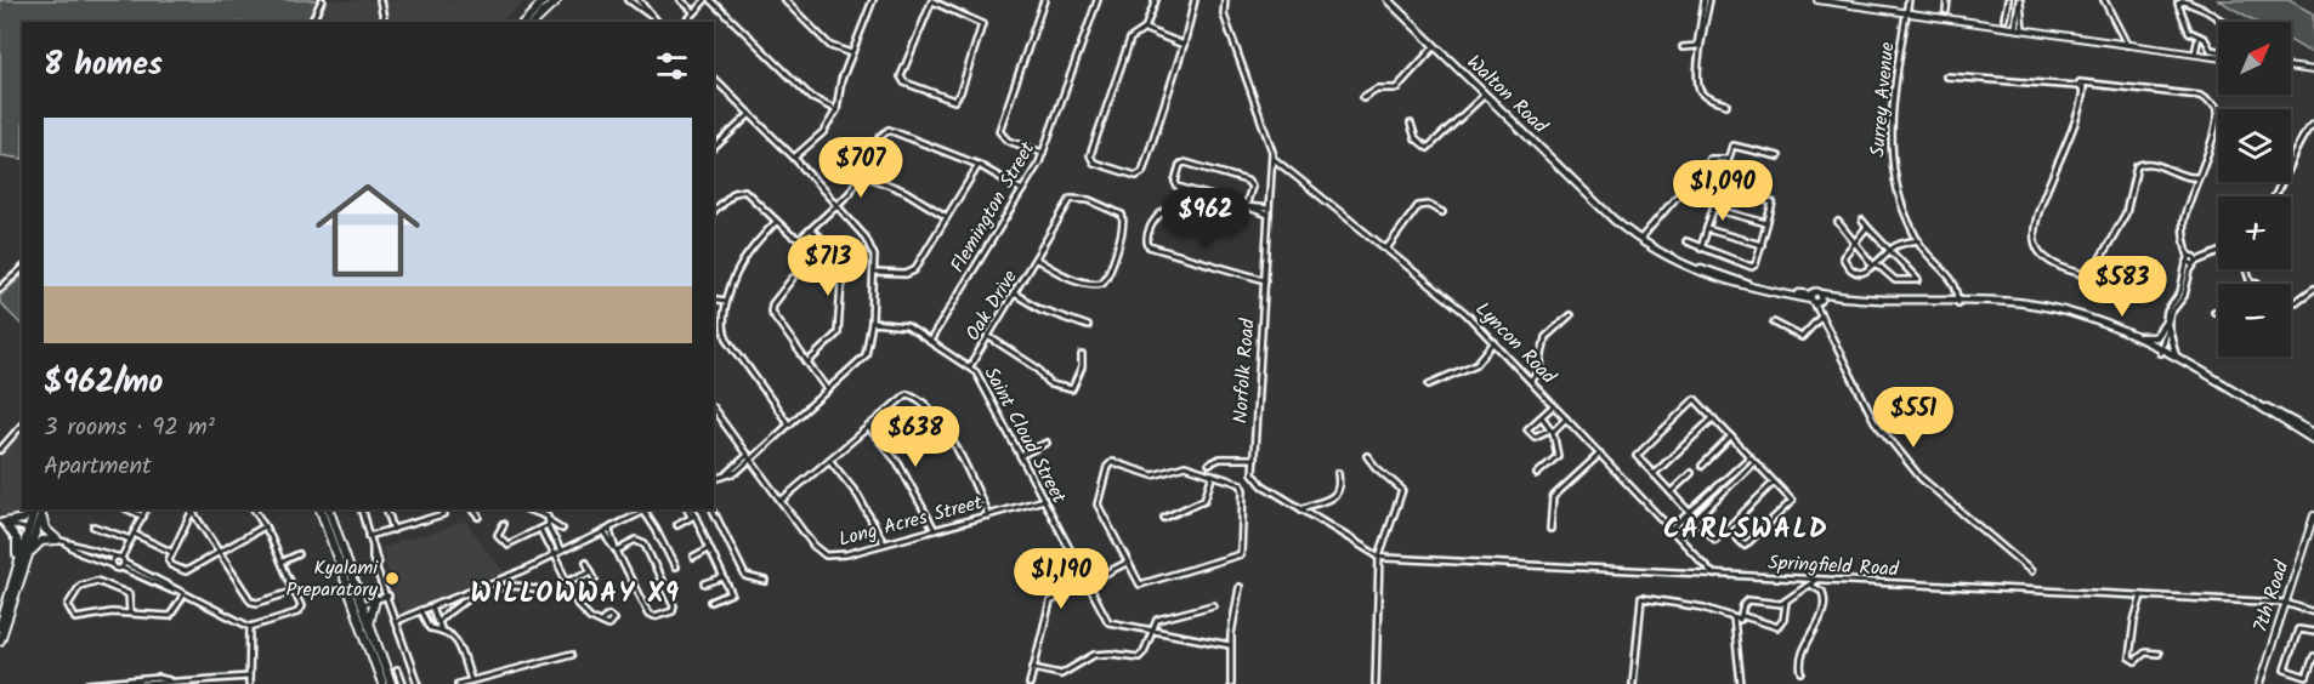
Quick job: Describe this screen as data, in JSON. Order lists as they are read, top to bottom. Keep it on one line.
{"streets":{"main road":["Walton Road"],"street":["Surrey Avenue","Flemington Street","Oak Drive","Lyncon Road","Norfolk Road","Saint Cloud Street","Long Acres Street","Springfield Road","7th Road"]},"crossings":[["Walton Road","Surrey Avenue"],["Flemington Street","Saint Cloud Street"],["Oak Drive","Saint Cloud Street"],["Lyncon Road","Norfolk Road"],["Lyncon Road","Springfield Road"],["Norfolk Road","Springfield Road"],["Saint Cloud Street","Long Acres Street"],["Springfield Road","7th Road"]],"districts":["CARLSWALD","WILLOWWAY X9"],"places":["Kyalami Preparatory"],"north":"top right","page":{"map_buttons":["+","−"],"heading":"8 homes","list":[{"name":"$962/mo","note":"3 rooms · 92 m² · Apartment"}],"price":["$707","$1,090","$962","$713","$583","$551","$638","$1,190"]}}
